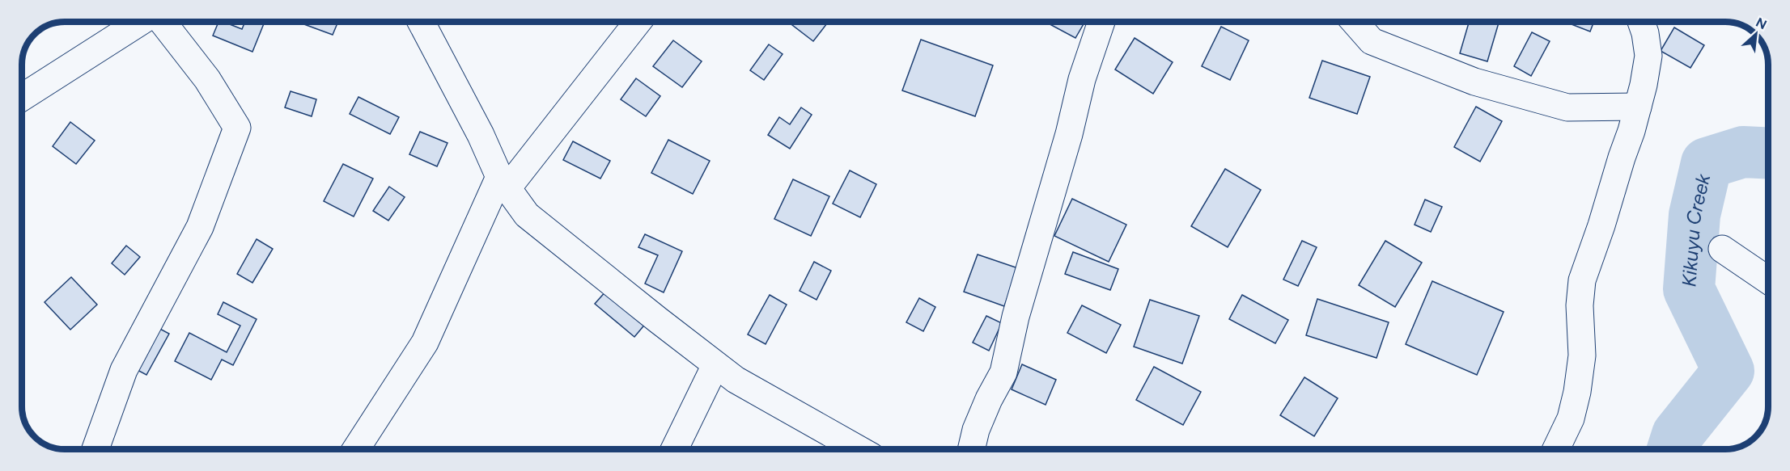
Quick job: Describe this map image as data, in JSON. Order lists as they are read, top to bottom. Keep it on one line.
{"water":["Kikuyu Creek"],"north":"top right"}
